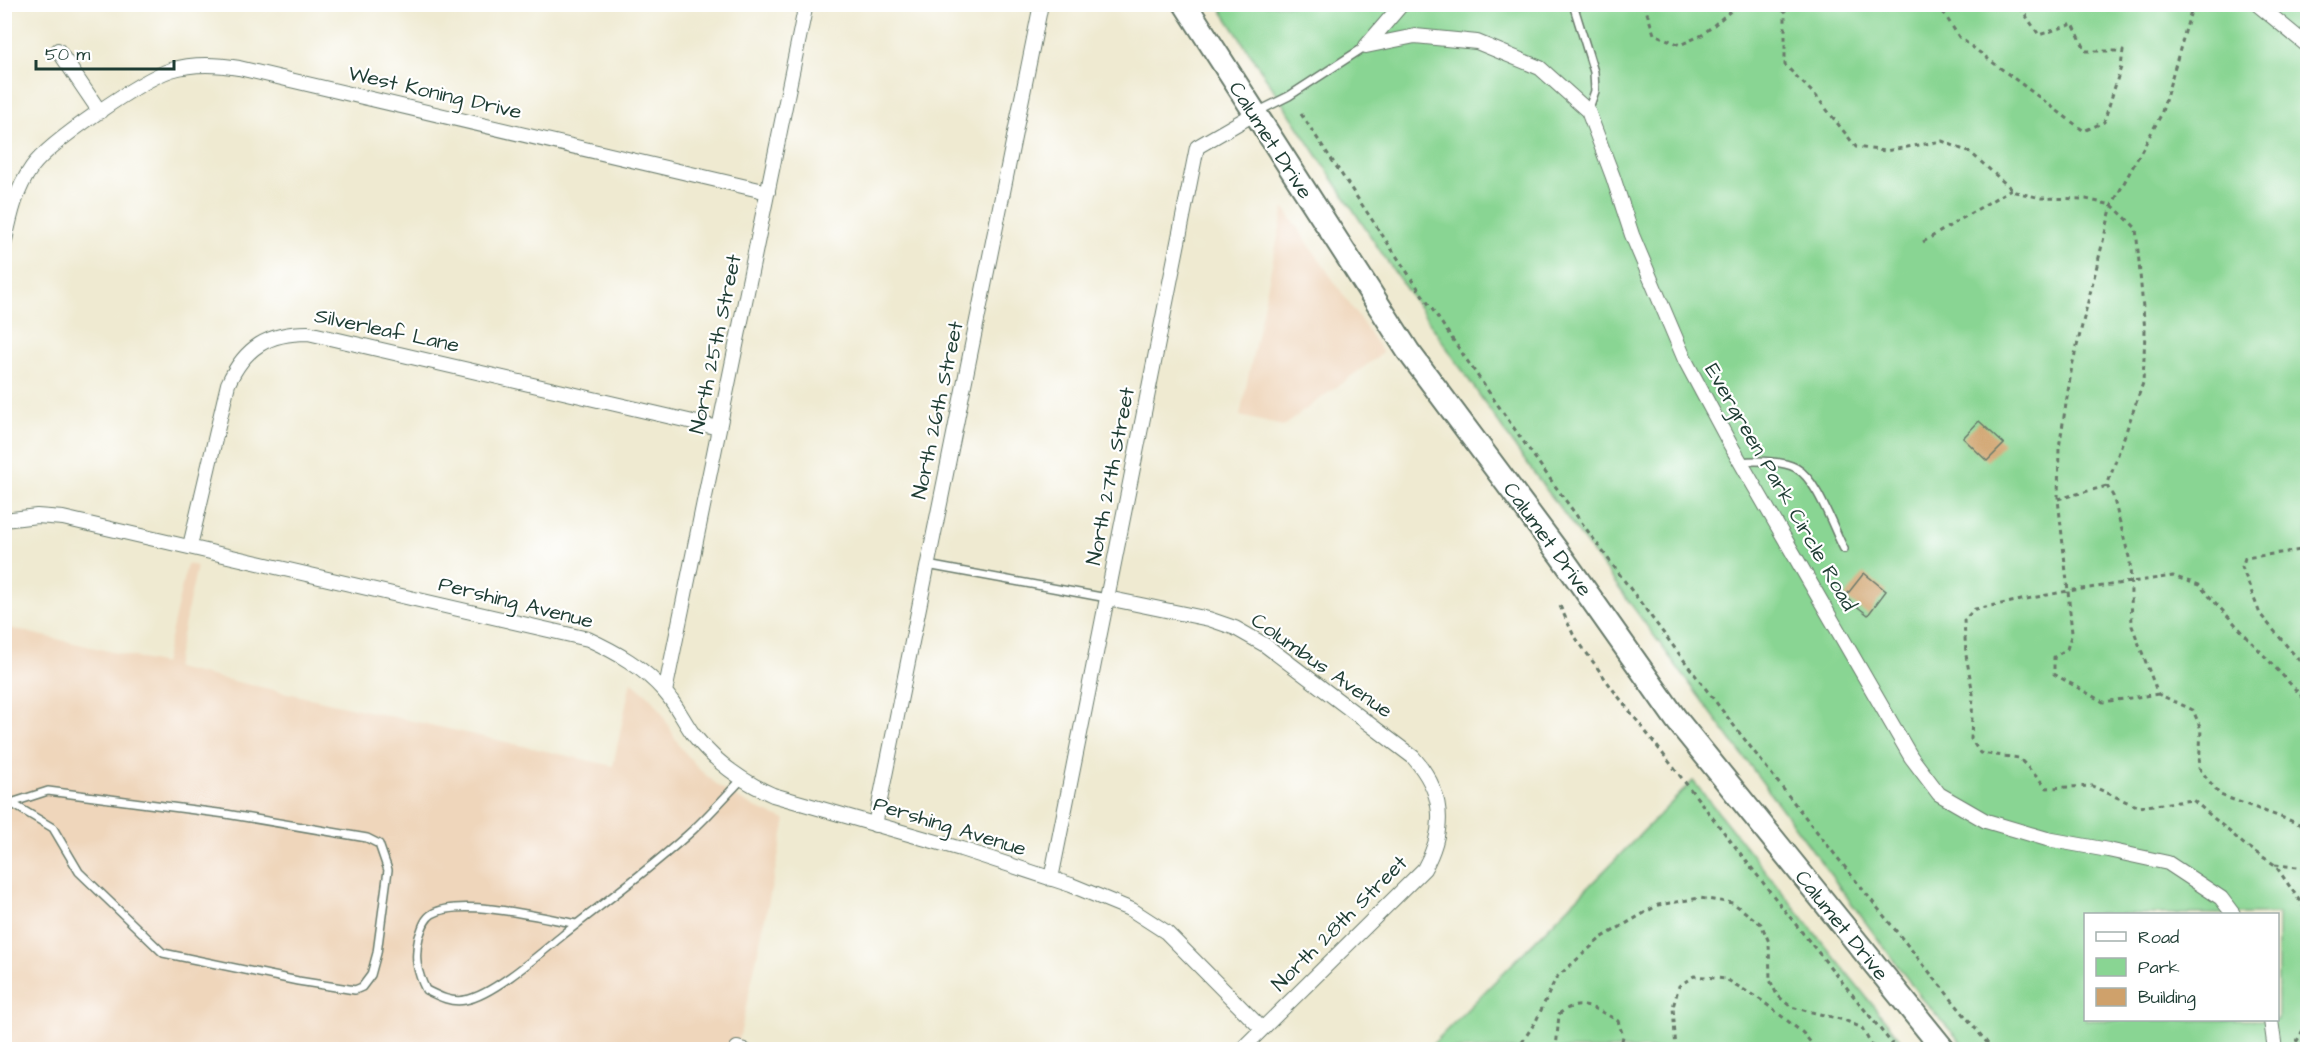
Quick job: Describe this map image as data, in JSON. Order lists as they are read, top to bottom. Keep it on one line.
{"streets":{"main road":["Calumet Drive"],"street":["West Koning Drive","Silverleaf Lane","North 25th Street","North 26th Street","North 27th Street","Evergreen Park Circle Road","Pershing Avenue","Columbus Avenue","North 28th Street"]},"crossings":[["West Koning Drive","North 25th Street"],["Calumet Drive","North 27th Street"],["Calumet Drive","Evergreen Park Circle Road"],["Silverleaf Lane","North 25th Street"],["Silverleaf Lane","Pershing Avenue"],["North 25th Street","Pershing Avenue"],["North 26th Street","Pershing Avenue"],["North 27th Street","Evergreen Park Circle Road"],["North 27th Street","Pershing Avenue"],["North 27th Street","Columbus Avenue"],["Pershing Avenue","North 28th Street"],["Columbus Avenue","North 28th Street"]],"legend":["Road","Park","Building"],"scale_bar":"50 m"}
